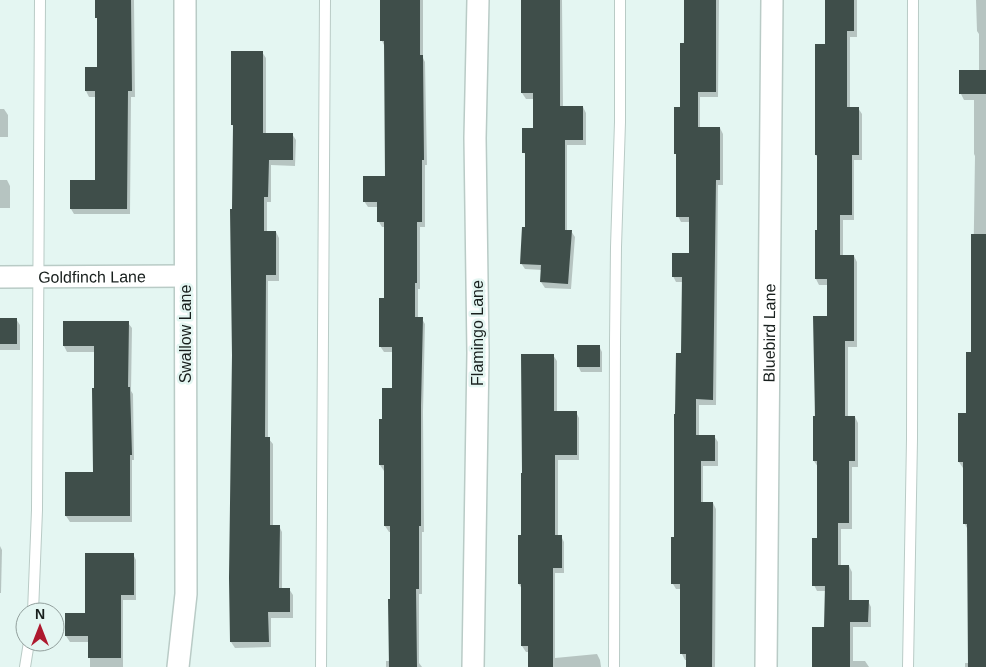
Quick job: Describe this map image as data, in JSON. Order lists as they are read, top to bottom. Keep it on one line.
{"streets":{"street":["Goldfinch Lane","Flamingo Lane","Swallow Lane","Bluebird Lane"]},"crossings":[["Goldfinch Lane","Swallow Lane"]],"north":"top"}
